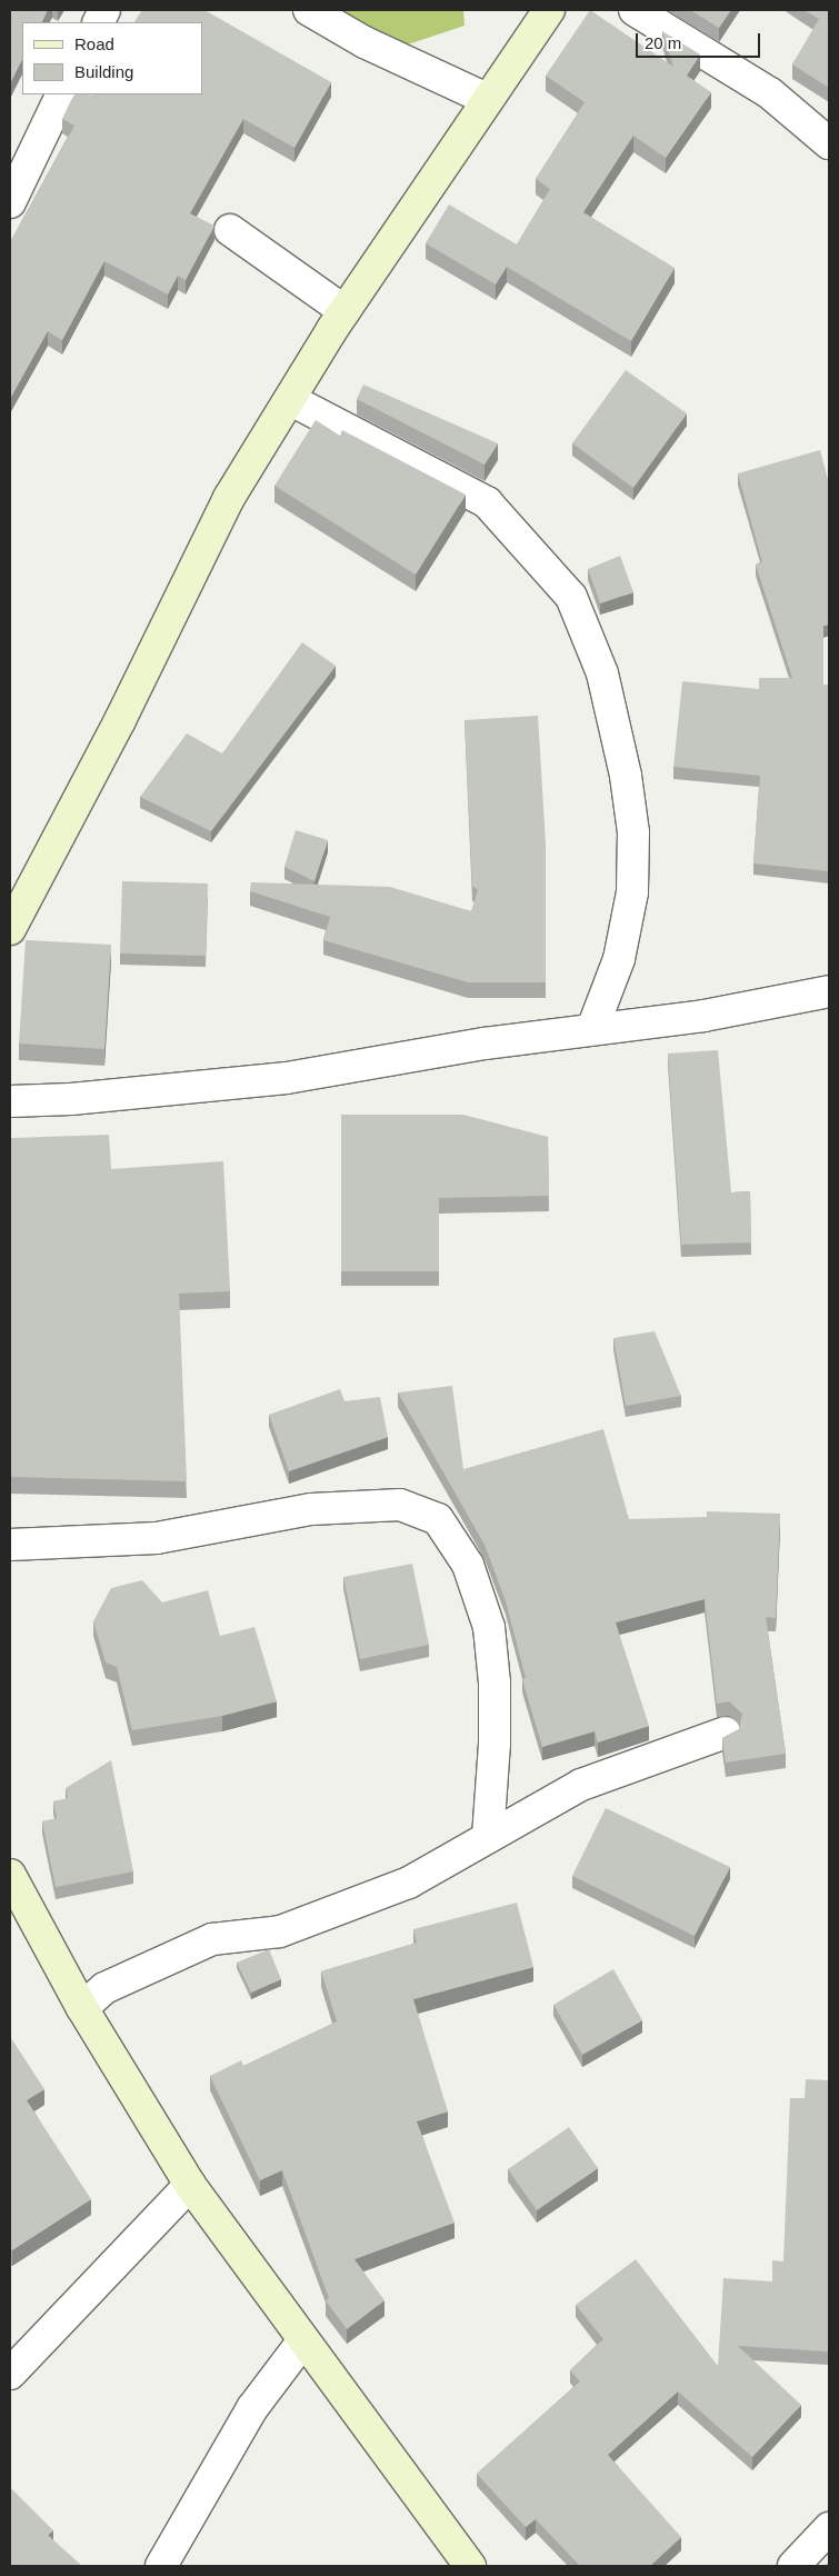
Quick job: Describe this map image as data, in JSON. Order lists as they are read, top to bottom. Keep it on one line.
{"legend":["Road","Building"],"scale_bar":"20 m"}
